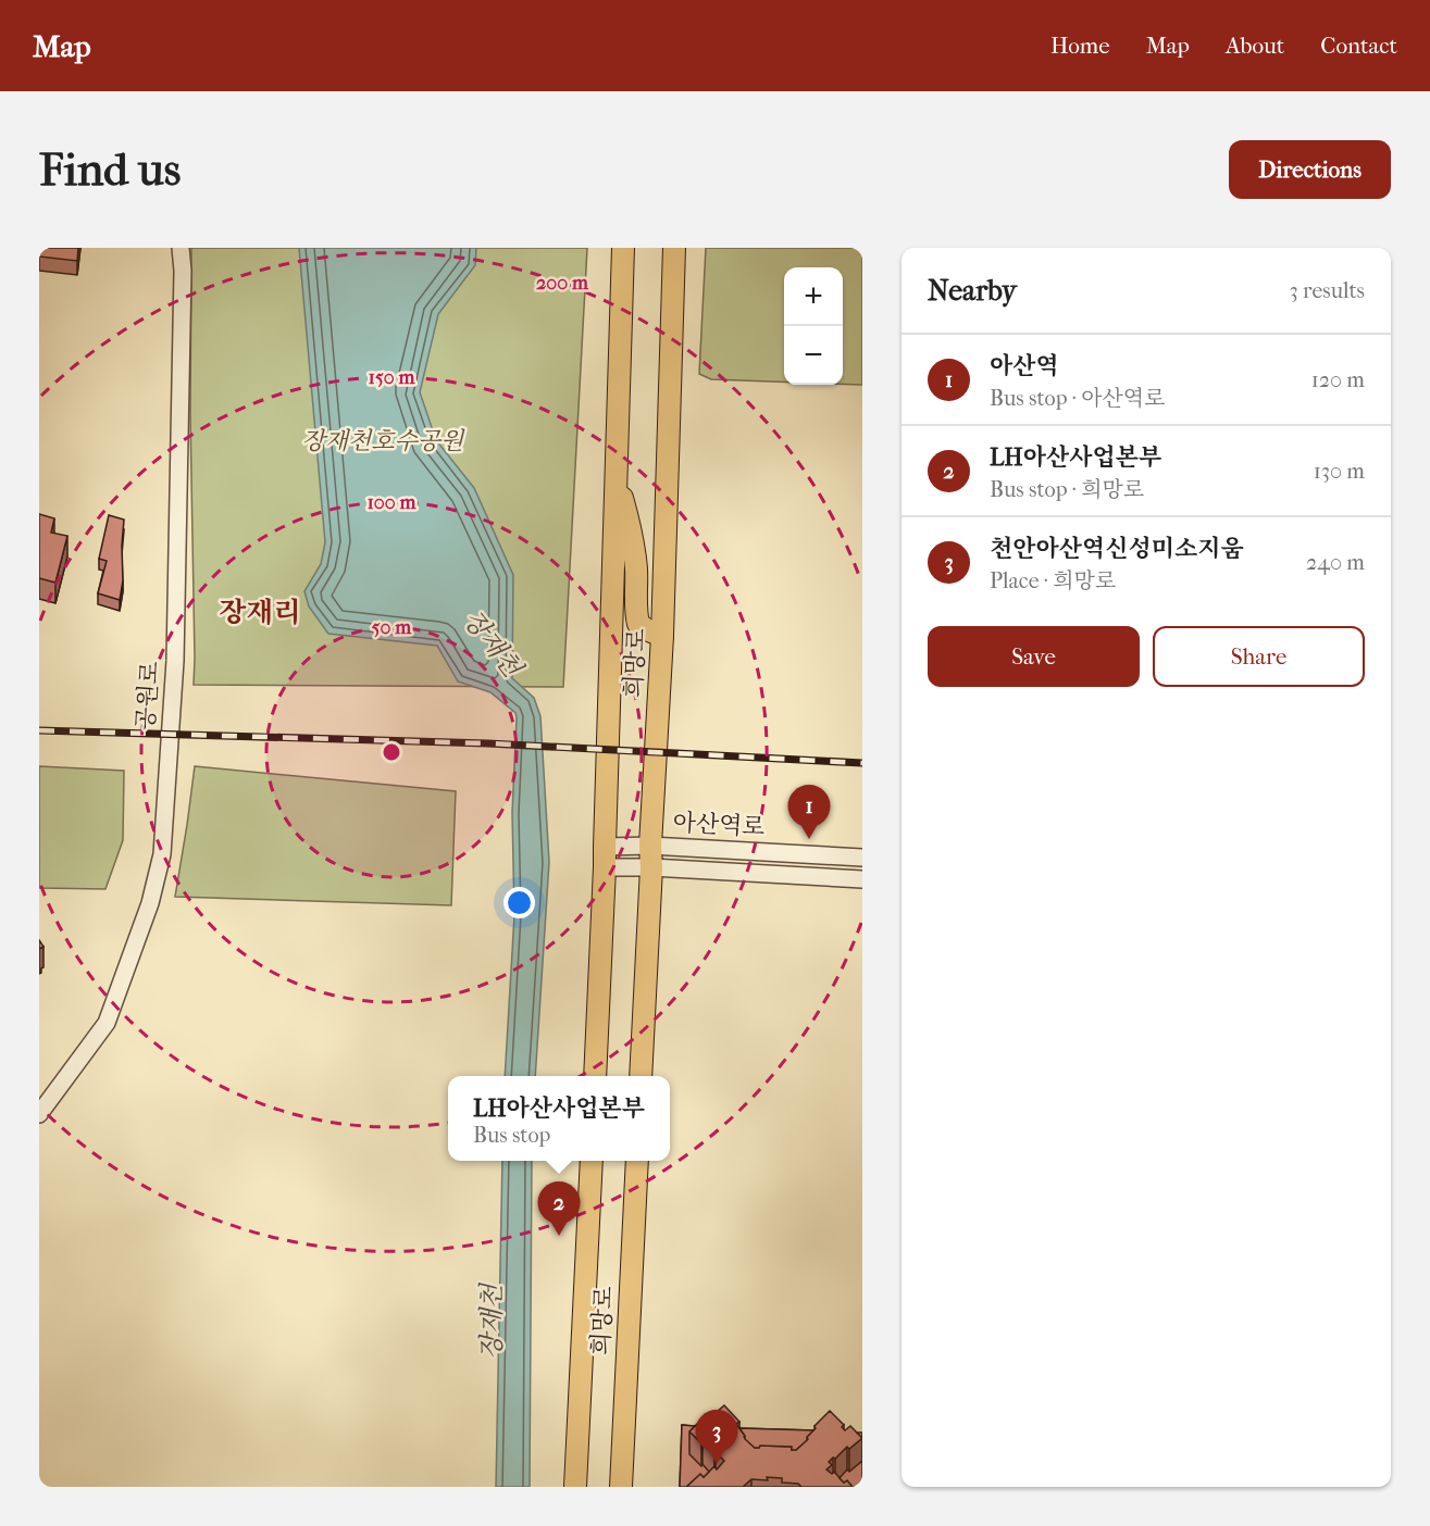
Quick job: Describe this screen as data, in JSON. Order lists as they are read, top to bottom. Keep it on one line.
{"streets":{"main road":["희망로"],"street":["공원로","아산역로"]},"crossings":[["희망로","아산역로"]],"districts":["장재리"],"water":["장재천"],"parks":["장재천호수공원"],"page":{"header":"Map","nav":["Home","Map","About","Contact"],"buttons":["Directions",["Save","Share"]],"title":"Find us","heading":["Nearby","3 results"],"map_buttons":["+","−"],"list":[{"mark":"1","name":"아산역","note":"Bus stop · 아산역로","value":"120 m"},{"mark":"2","name":"LH아산사업본부","note":"Bus stop · 희망로","value":"130 m"},{"mark":"3","name":"천안아산역신성미소지움","note":"Place · 희망로","value":"240 m"}],"pins":["1","2","3"],"popup":["LH아산사업본부","Bus stop"]},"rings":["200 m","150 m","100 m","50 m"]}
